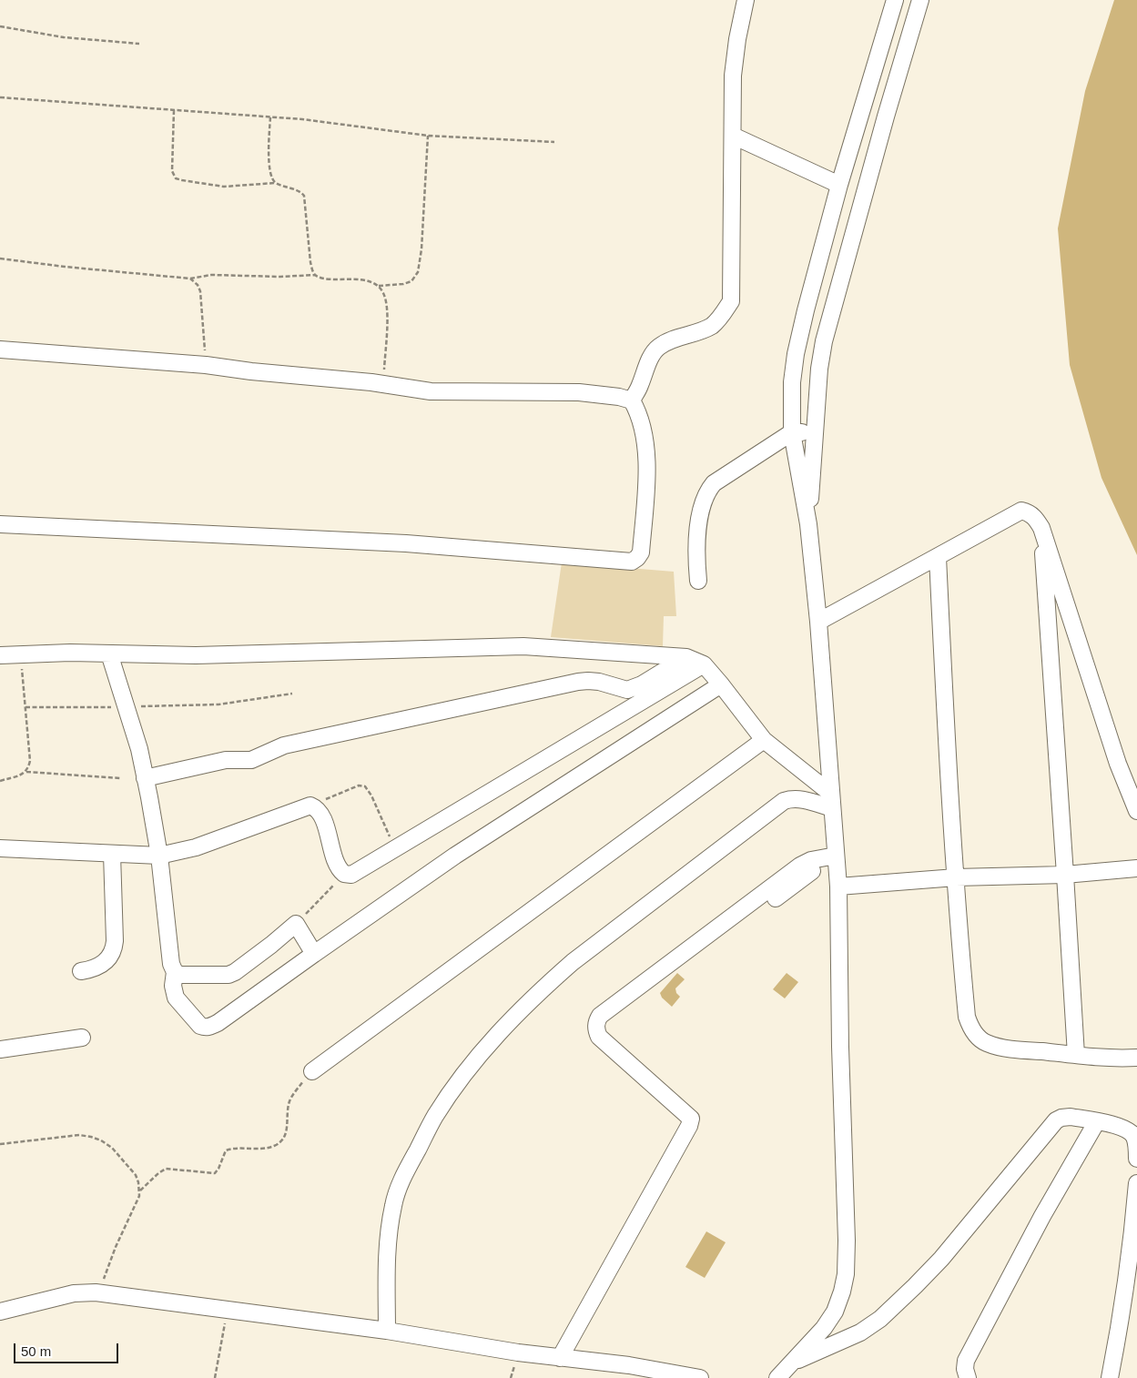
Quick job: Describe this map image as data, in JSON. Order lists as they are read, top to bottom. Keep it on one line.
{"scale_bar":"50 m"}
